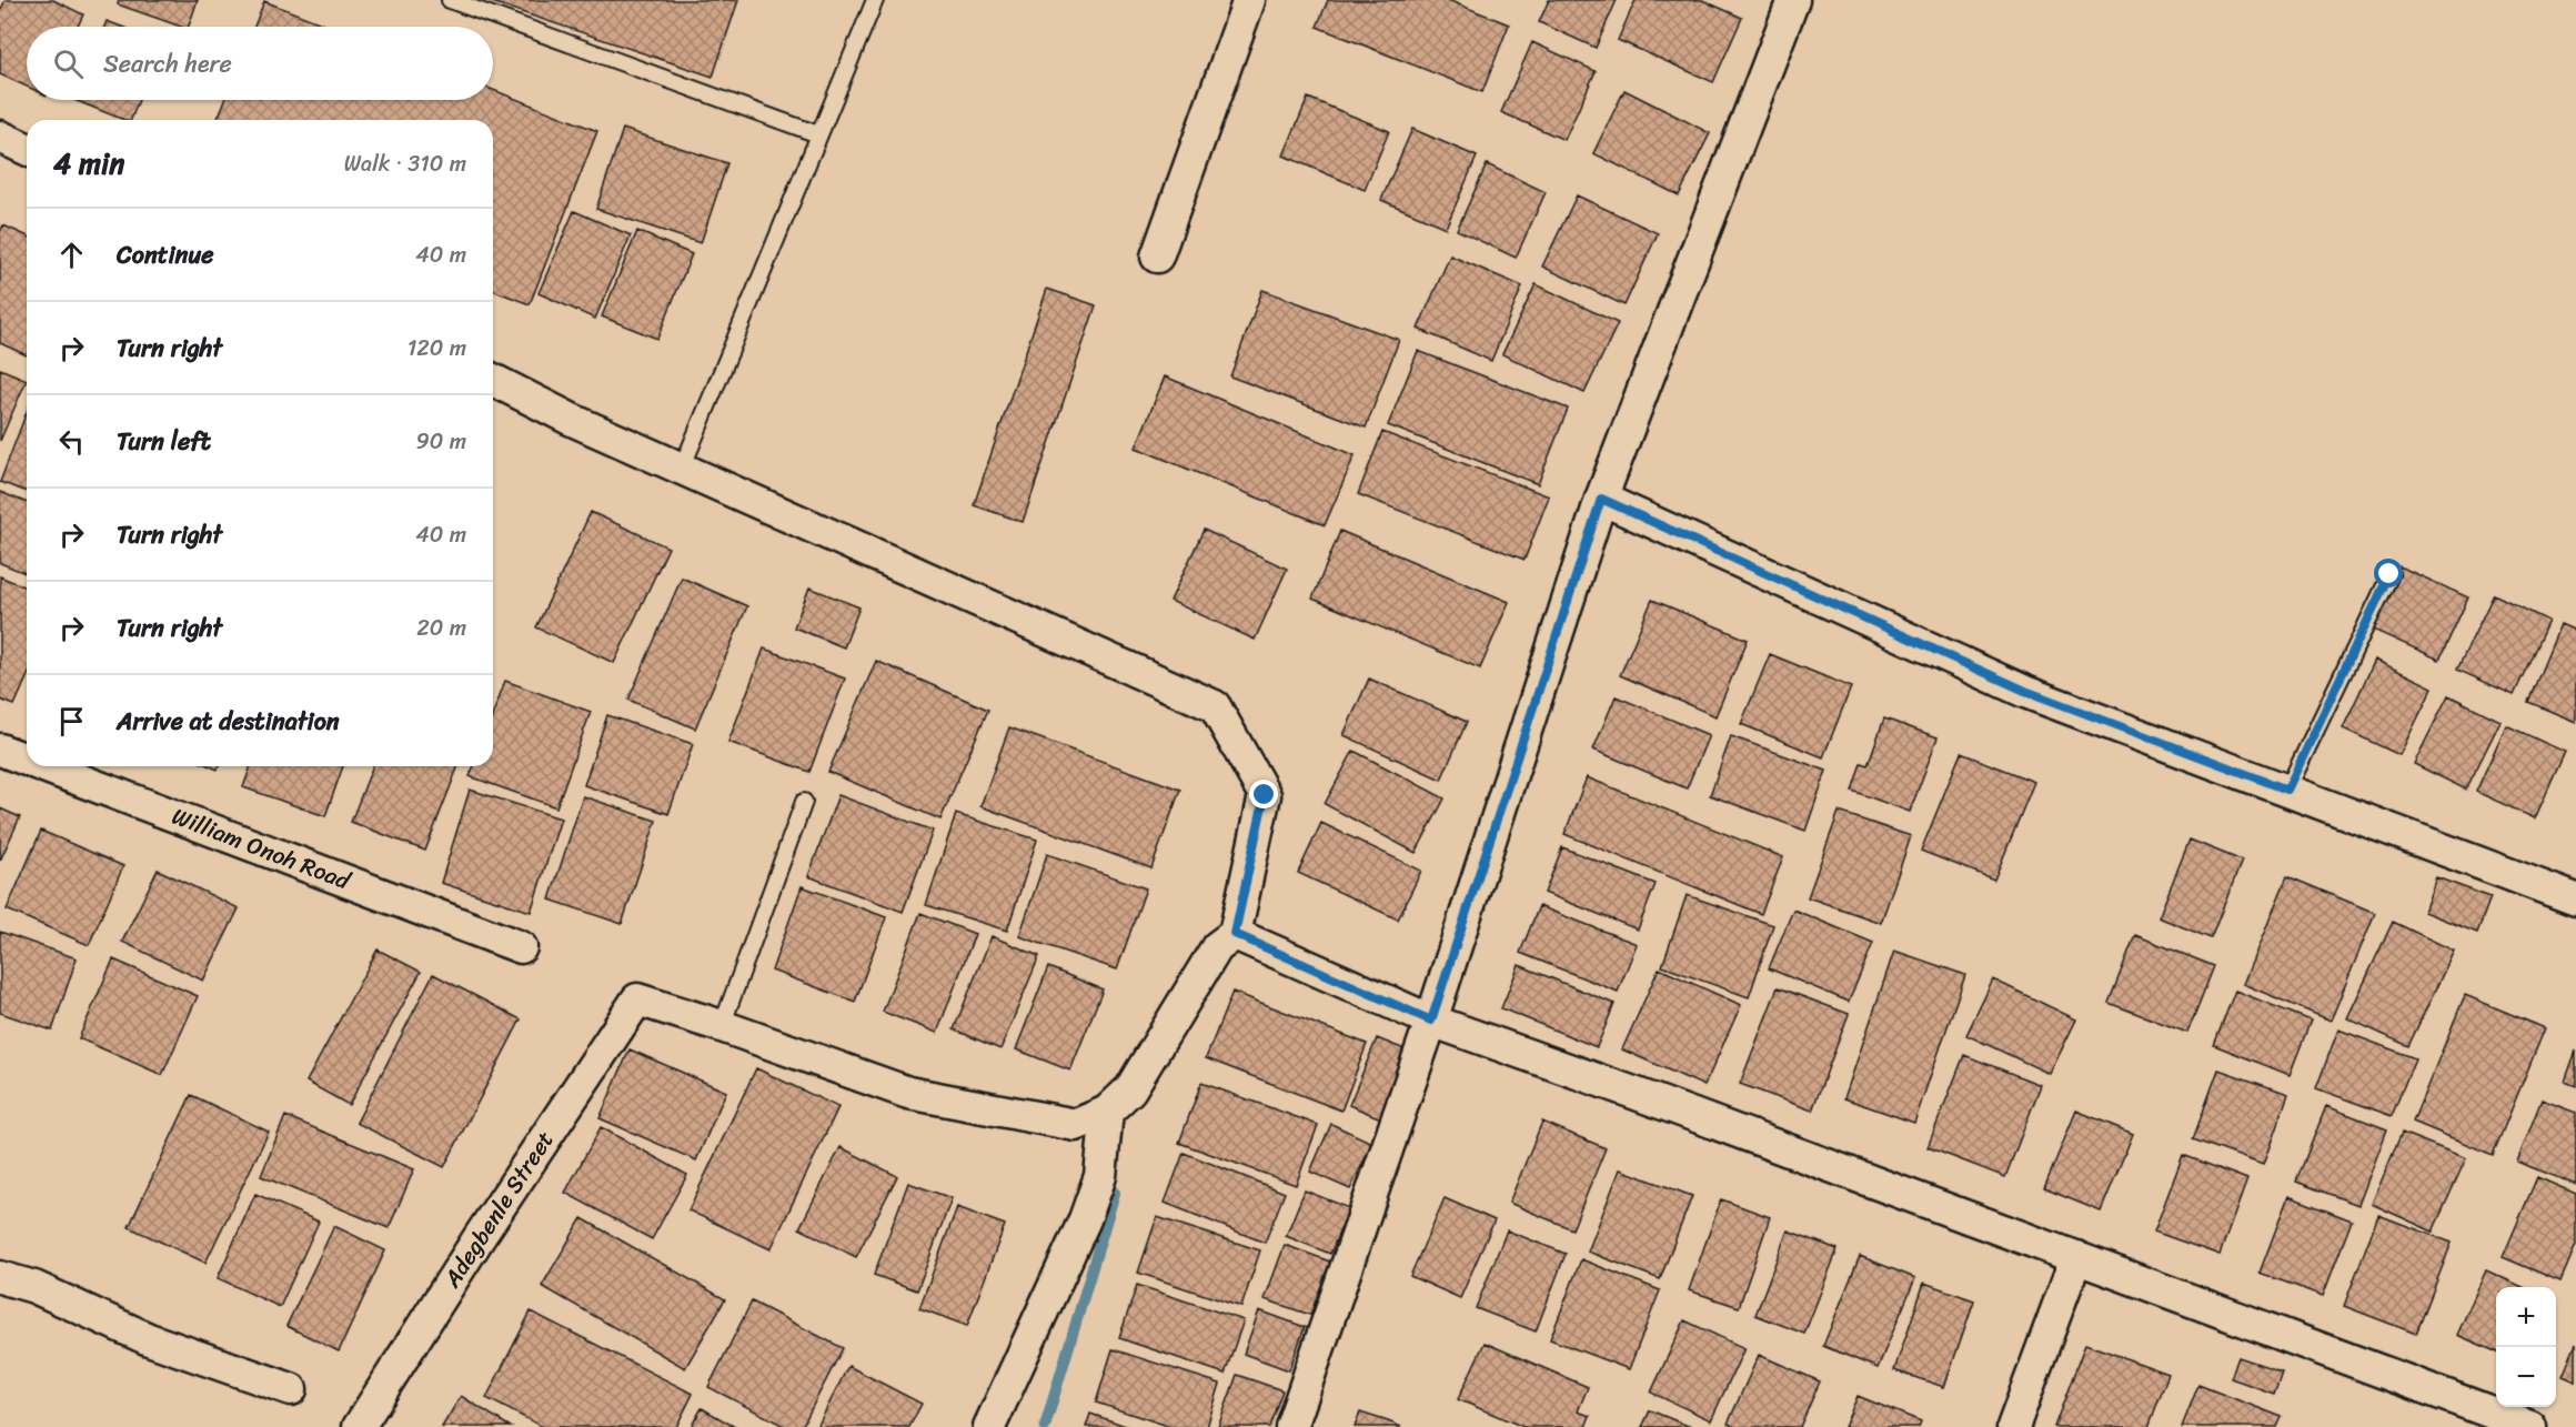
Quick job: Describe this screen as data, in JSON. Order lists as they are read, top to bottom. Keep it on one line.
{"streets":{"street":["William Onoh Road","Adegbenle Street"]},"page":{"search":"Search here","heading":["4 min","Walk · 310 m"],"list":[["Continue","40 m"],["Turn right","120 m"],["Turn left","90 m"],["Turn right","40 m"],["Turn right","20 m"],"Arrive at destination"],"map_buttons":["+","−"]}}
